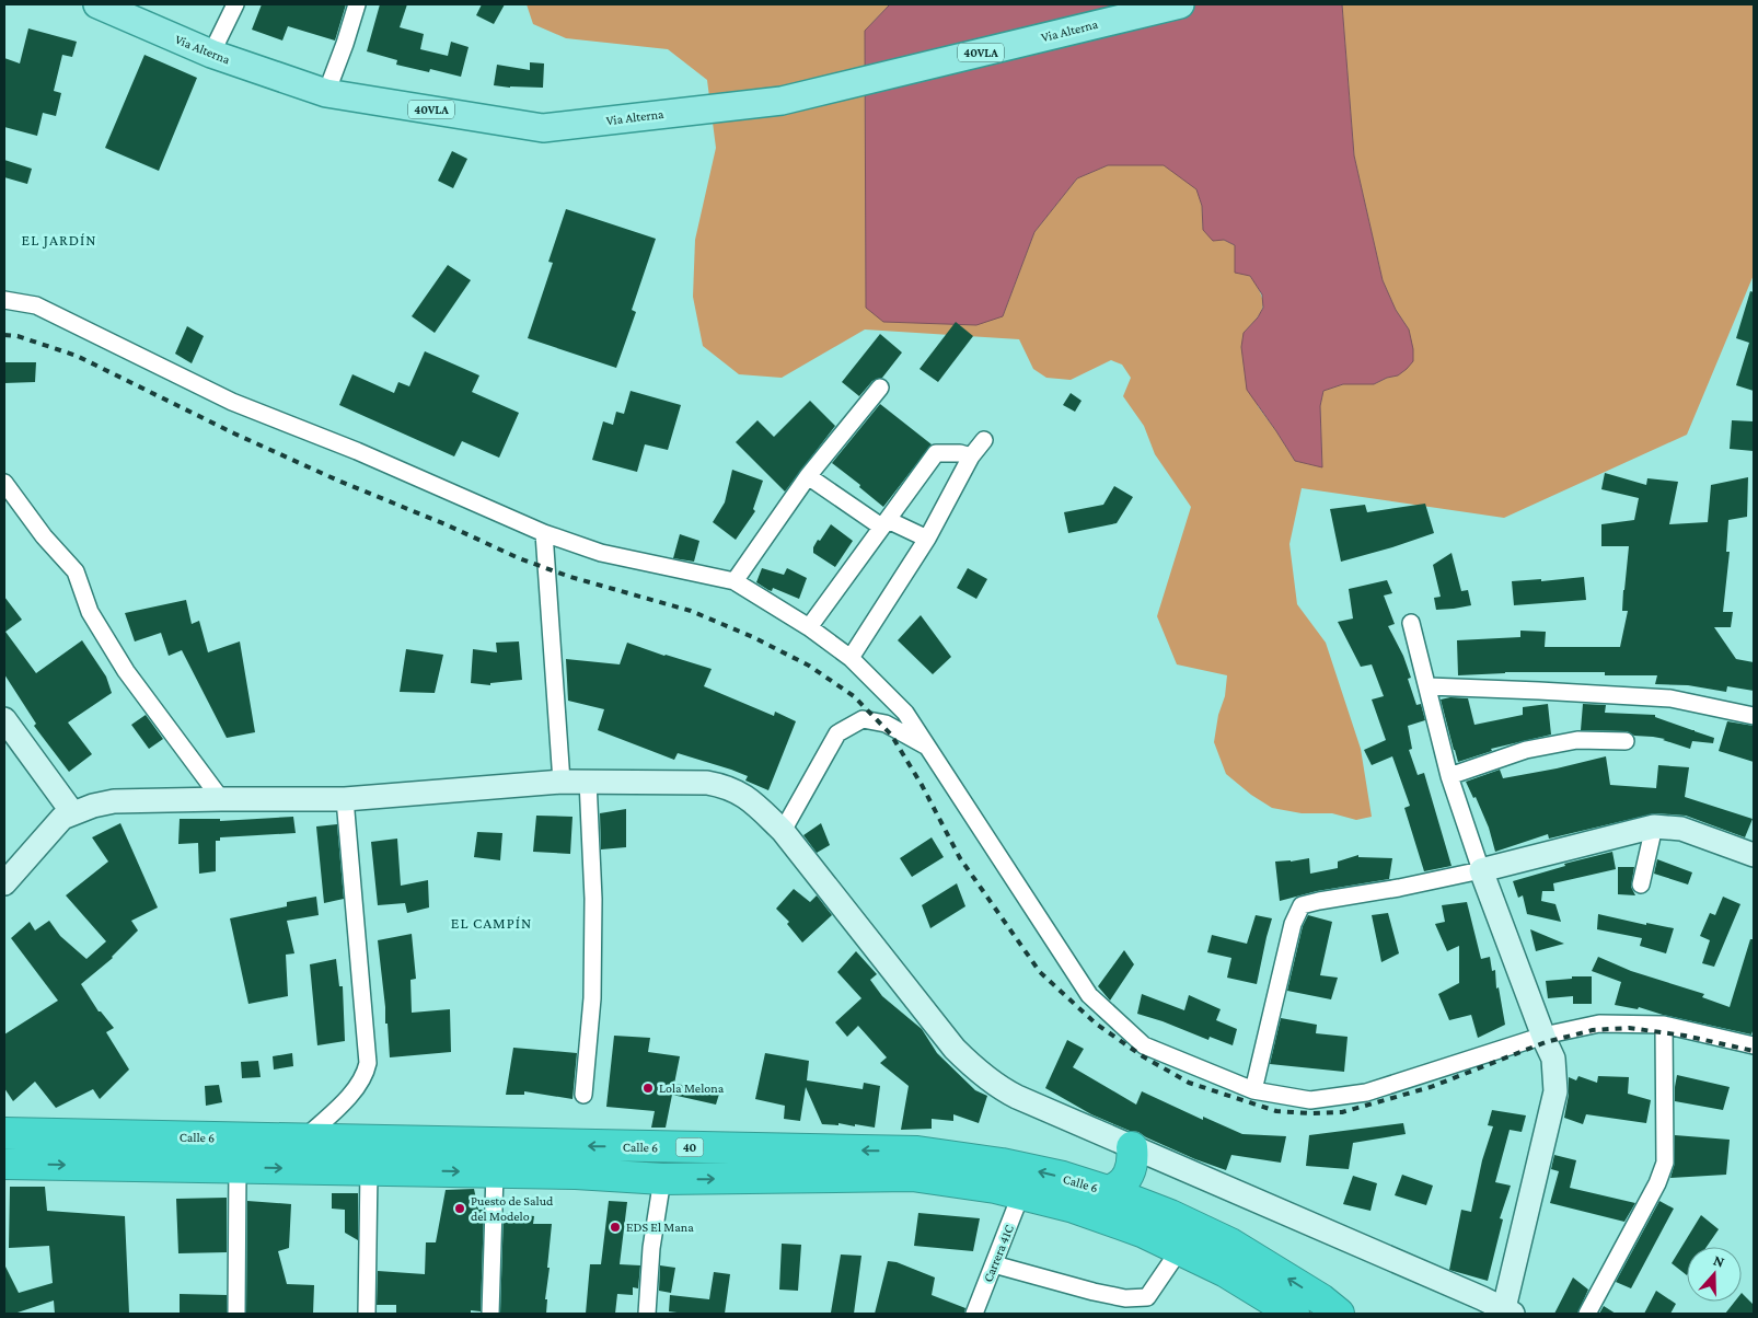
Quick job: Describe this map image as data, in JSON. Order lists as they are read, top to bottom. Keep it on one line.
{"streets":{"highway":["Calle 6","40"],"main road":["Via Alterna","40VLA"],"street":["Carrera 41C"]},"crossings":[["Calle 6","Carrera 41C"]],"districts":["EL JARDÍN","EL CAMPÍN"],"places":["Lola Melona","Puesto de Salud del Modelo","EDS El Mana"],"north":"top"}
